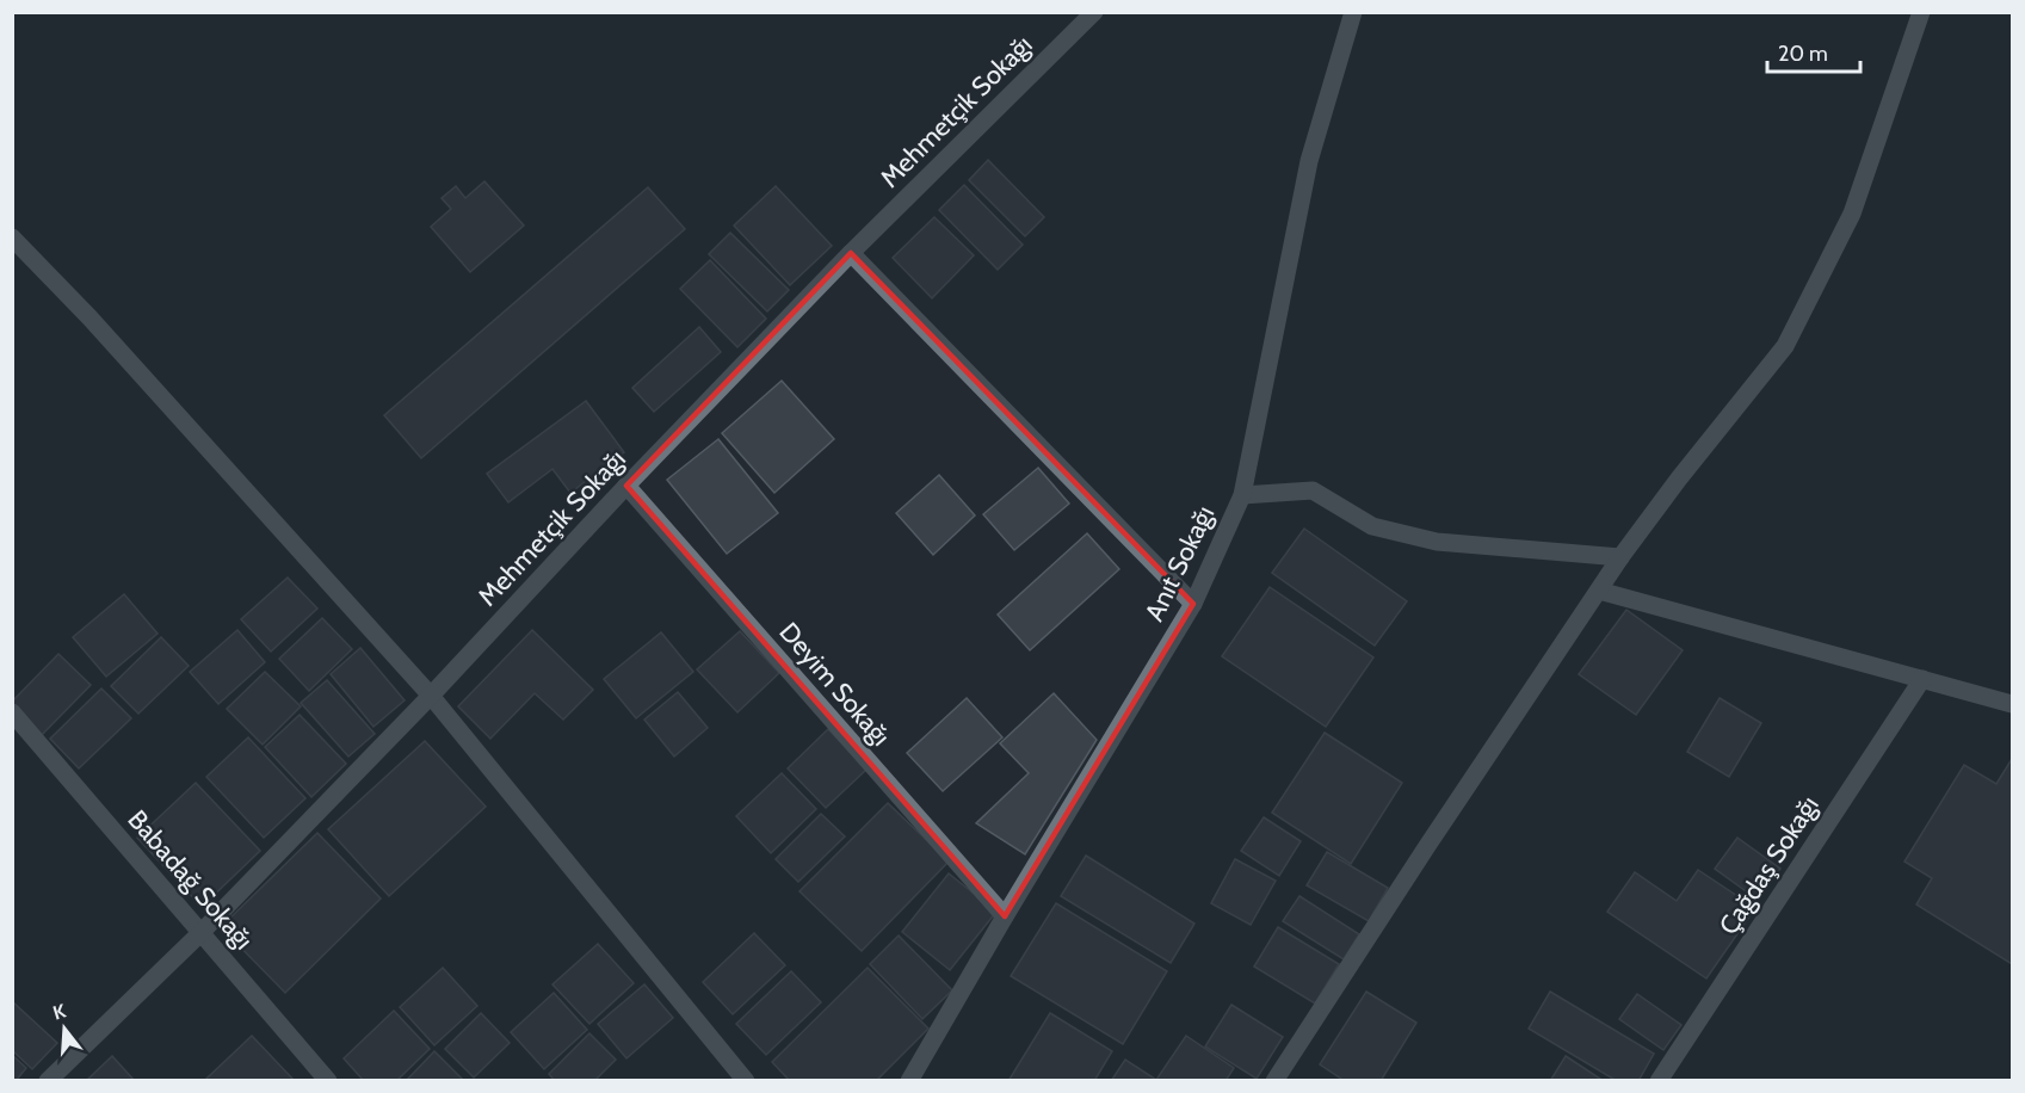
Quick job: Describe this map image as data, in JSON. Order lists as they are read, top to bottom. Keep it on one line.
{"streets":{"street":["Mehmetçik Sokağı","Anıt Sokağı","Deyim Sokağı","Çağdaş Sokağı","Babadağ Sokağı"]},"crossings":[["Mehmetçik Sokağı","Deyim Sokağı"],["Mehmetçik Sokağı","Babadağ Sokağı"],["Anıt Sokağı","Deyim Sokağı"]],"scale_bar":"20 m","north":"top"}
